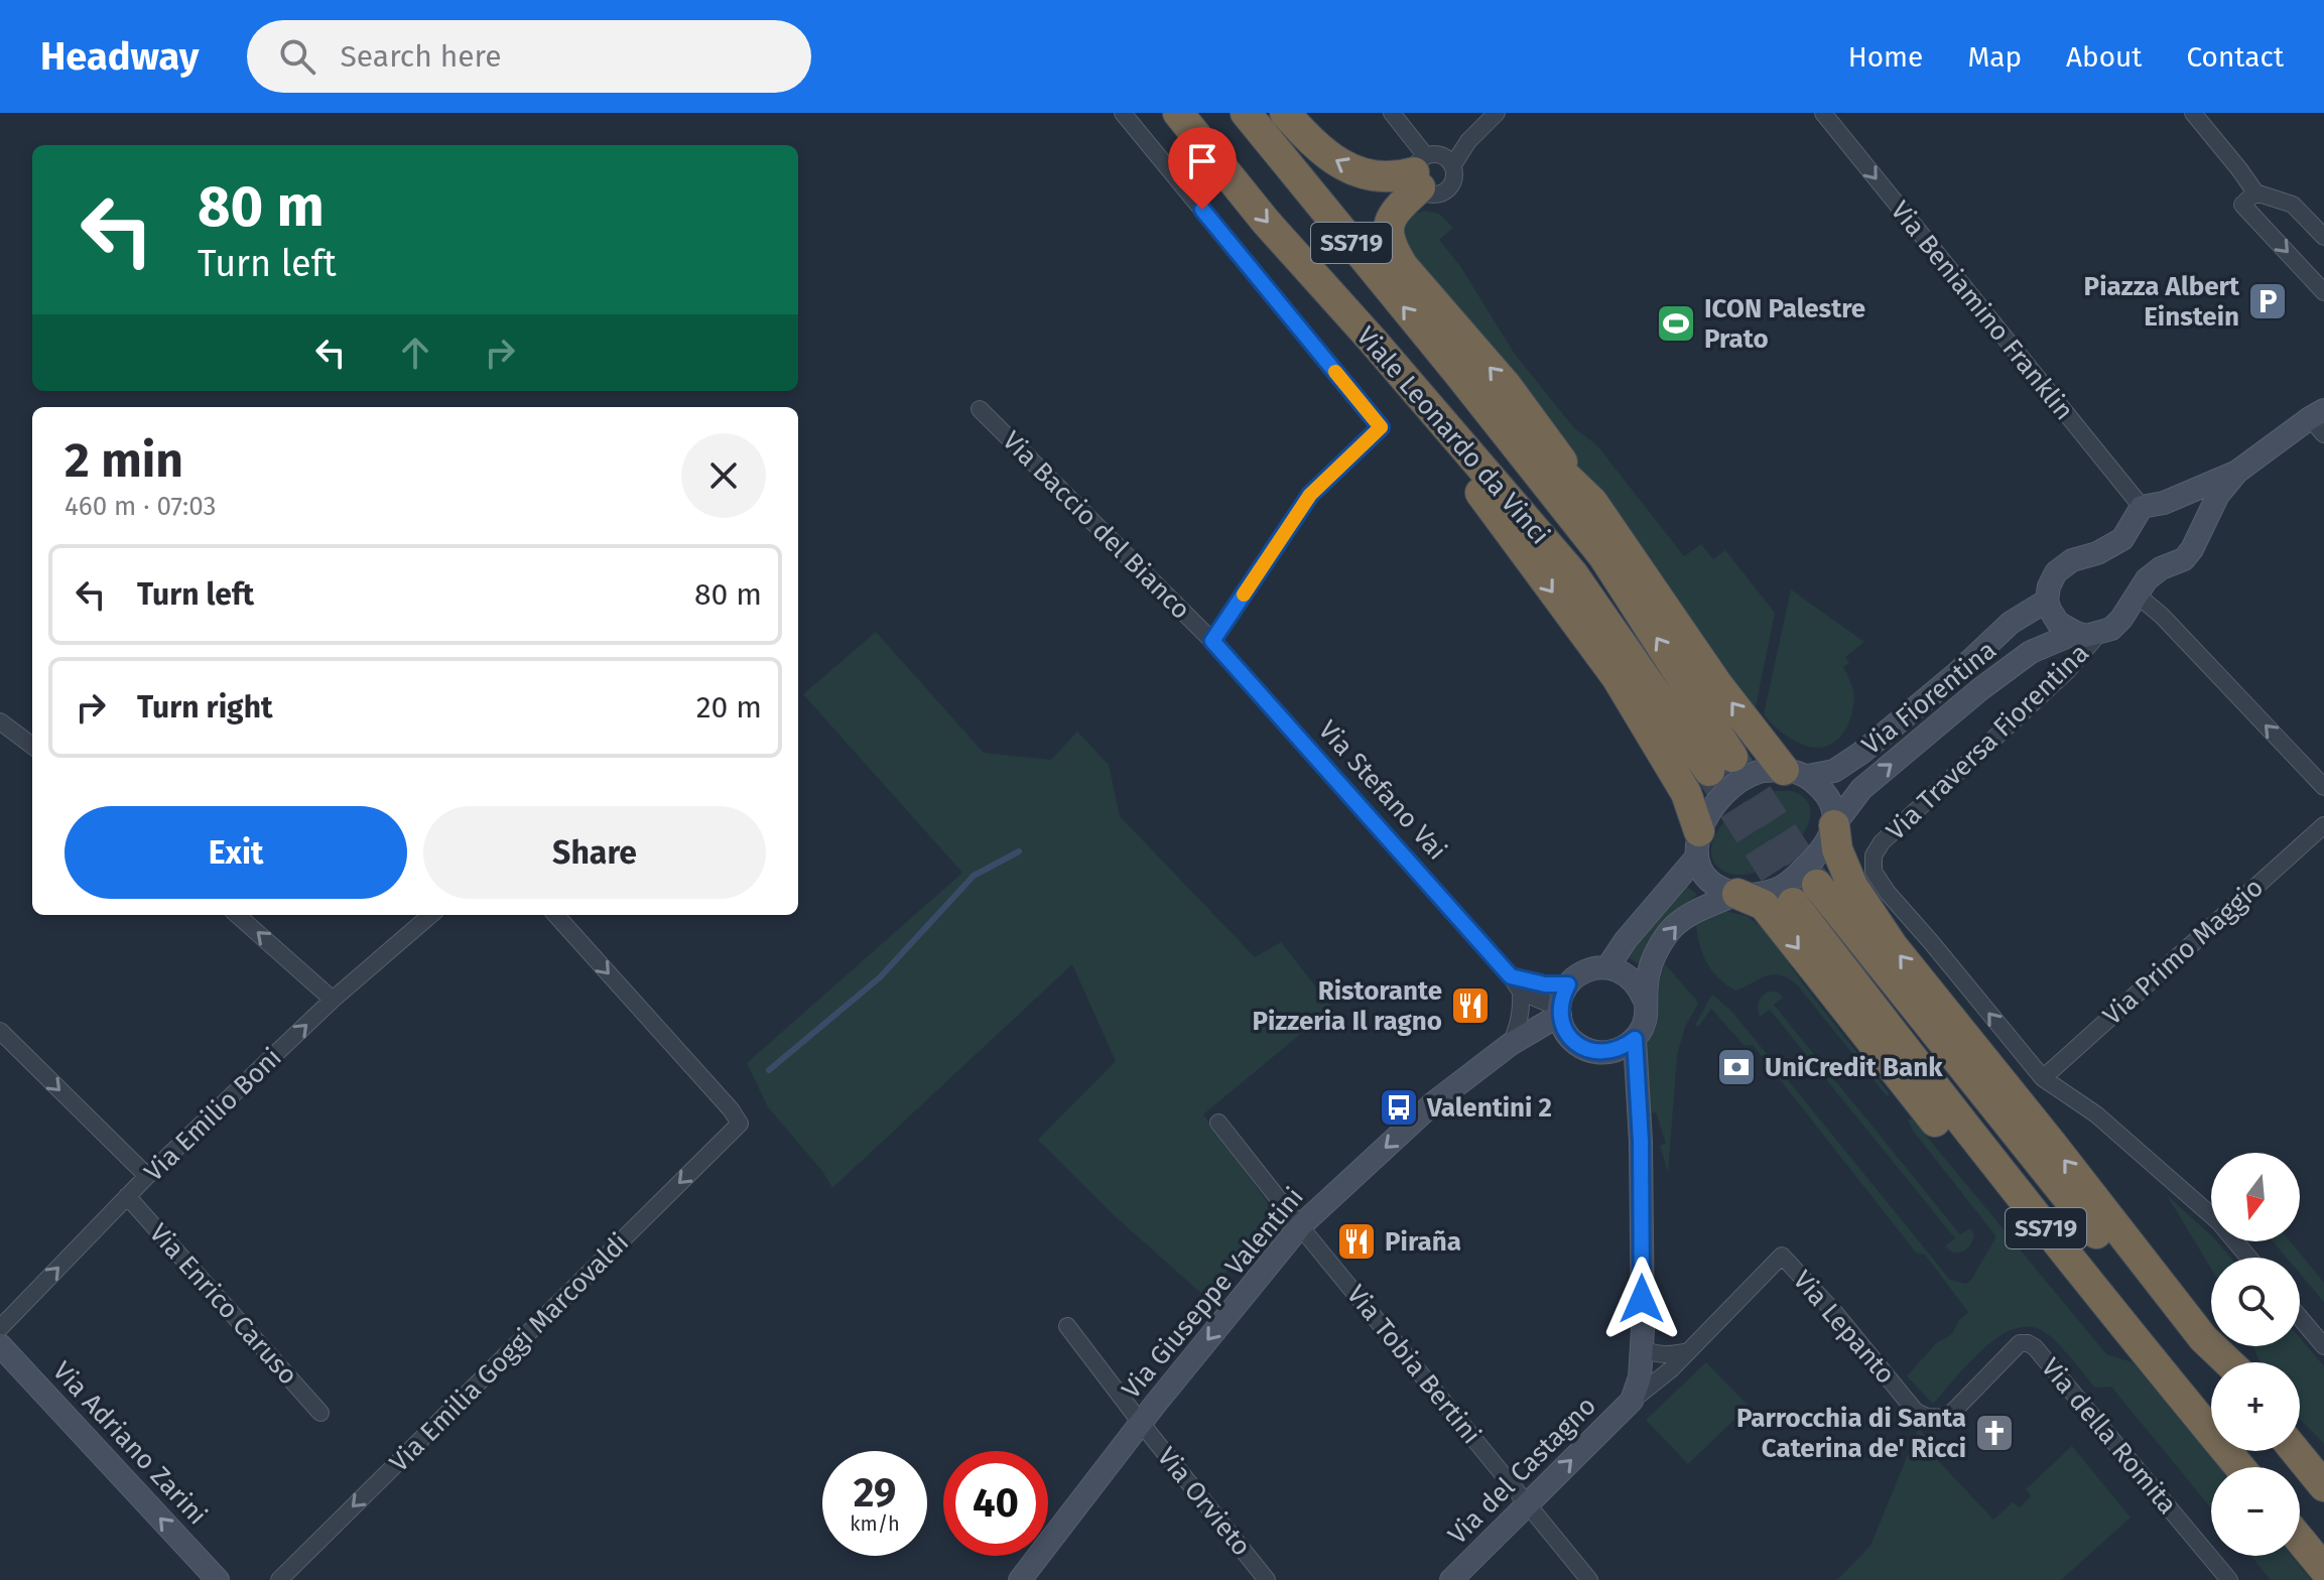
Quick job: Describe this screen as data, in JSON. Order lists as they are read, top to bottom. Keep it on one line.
{"streets":{"highway":["SS719","Viale Leonardo da Vinci"],"street":["Via Beniamino Franklin","Via Baccio del Bianco","Via Fiorentina","Via Traversa Fiorentina","Via Stefano Vai","Via Primo Maggio","Via Emilio Boni","Via Giuseppe Valentini","Via Enrico Caruso","Via Lepanto","Via Emilia Goggi Marcovaldi","Via Tobia Bertini","Via della Romita","Via Adriano Zarini","Via del Castagno","Via Orvieto"]},"crossings":[["Via Baccio del Bianco","Via Stefano Vai"],["Via Fiorentina","Via Traversa Fiorentina"],["Via Traversa Fiorentina","Via Primo Maggio"],["Via Emilio Boni","Via Enrico Caruso"],["Via Giuseppe Valentini","Via Tobia Bertini"],["Via Giuseppe Valentini","Via Orvieto"],["Via Lepanto","Via della Romita"],["Via Lepanto","Via del Castagno"],["Via Tobia Bertini","Via del Castagno"]],"one_way":["Via Beniamino Franklin","Via Emilio Boni","Via Giuseppe Valentini","Via Adriano Zarini"],"places":{"parking":["Piazza Albert Einstein"],"sports":["ICON Palestre Prato"],"restaurant":["Ristorante Pizzeria Il ragno","Piraña"],"bank":["UniCredit Bank"],"bus stop":["Valentini 2"],"church":["Parrocchia di Santa Caterina de' Ricci"]},"north":"bottom","page":{"header":"Headway","search":"Search here","nav":["Home","Map","About","Contact"],"turn":["80 m","Turn left"],"heading":["2 min","460 m · 07:03"],"list":[{"name":"Turn left","value":"80 m"},{"name":"Turn right","value":"20 m"}],"buttons":["Exit","Share"],"map_buttons":["+","−"],"speed":"29 km/h","limit":"40"}}
